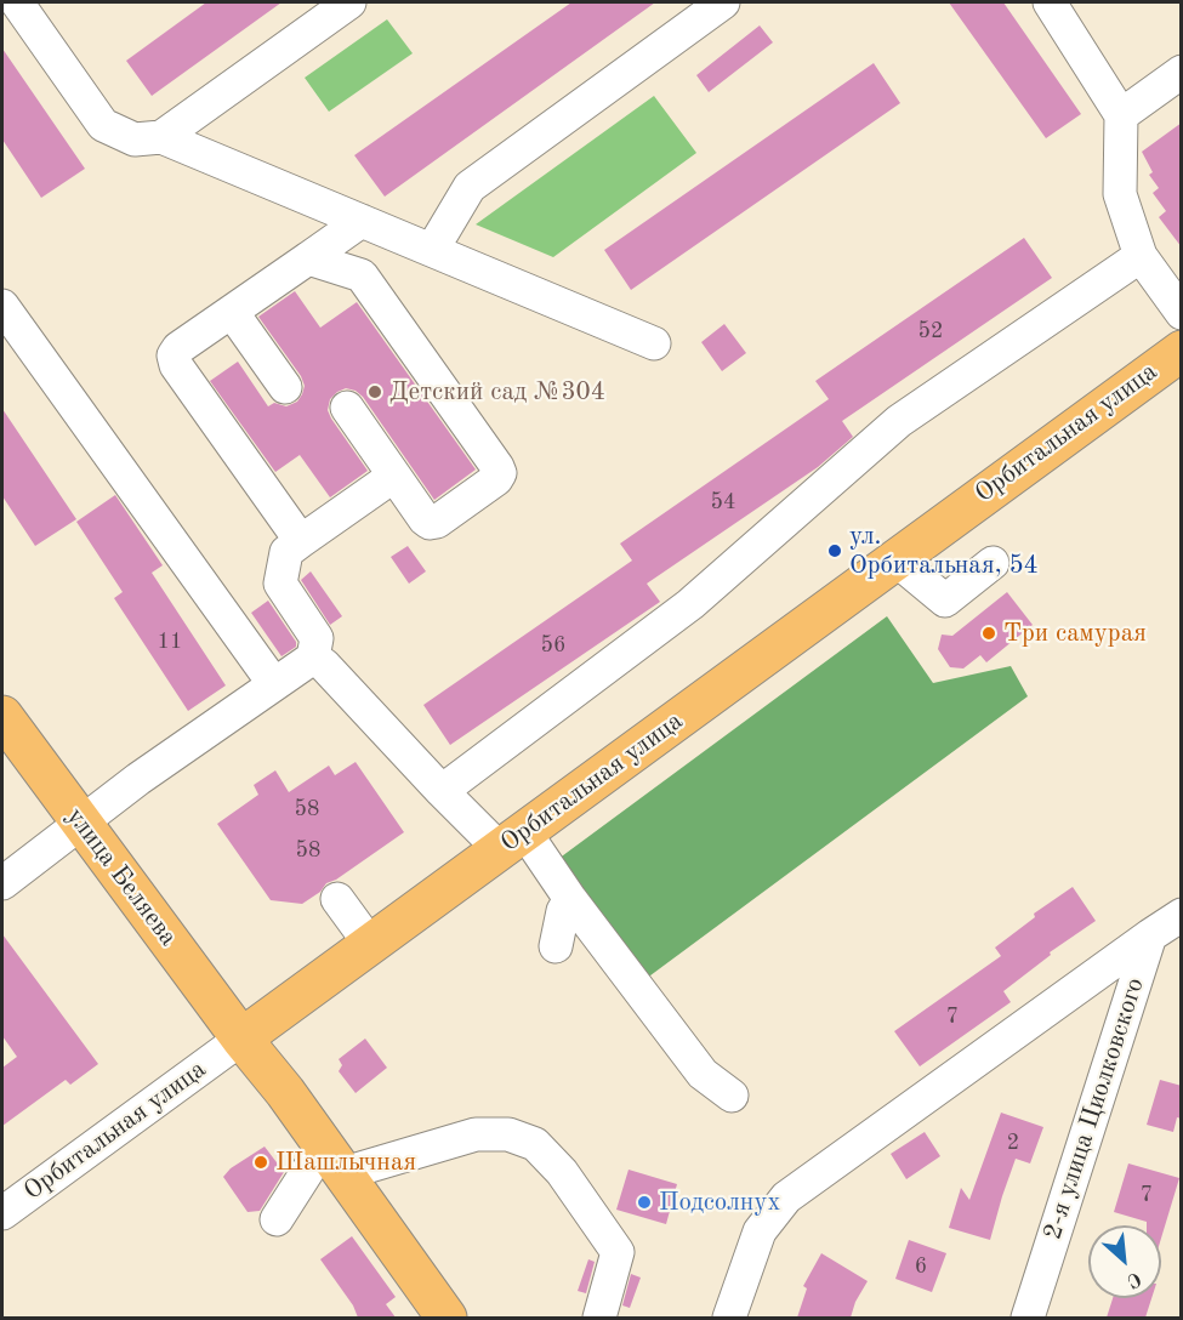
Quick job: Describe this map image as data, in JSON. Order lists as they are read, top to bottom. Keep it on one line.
{"streets":{"main road":["Орбитальная улица","улица Беляева"],"street":["2-я улица Циолковского"]},"crossings":[["Орбитальная улица","улица Беляева"]],"places":["Детский сад №304","ул. Орбитальная, 54","Три самурая","Шашлычная","Подсолнух"],"house_numbers":["52","54","11","56","58","58","7","2","7","6"],"north":"bottom right"}
